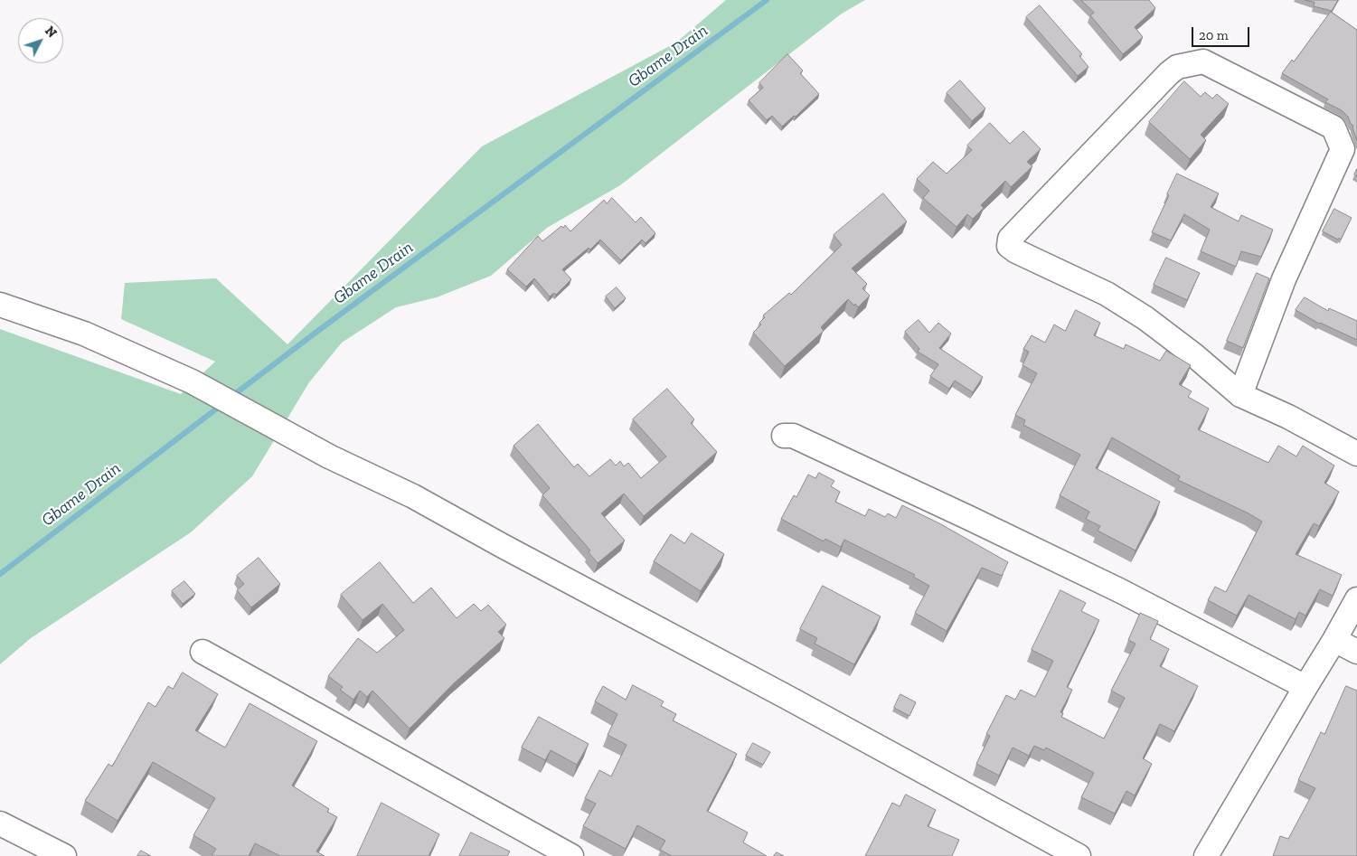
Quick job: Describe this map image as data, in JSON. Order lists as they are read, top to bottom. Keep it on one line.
{"water":["Gbame Drain"],"scale_bar":"20 m","north":"top right"}
